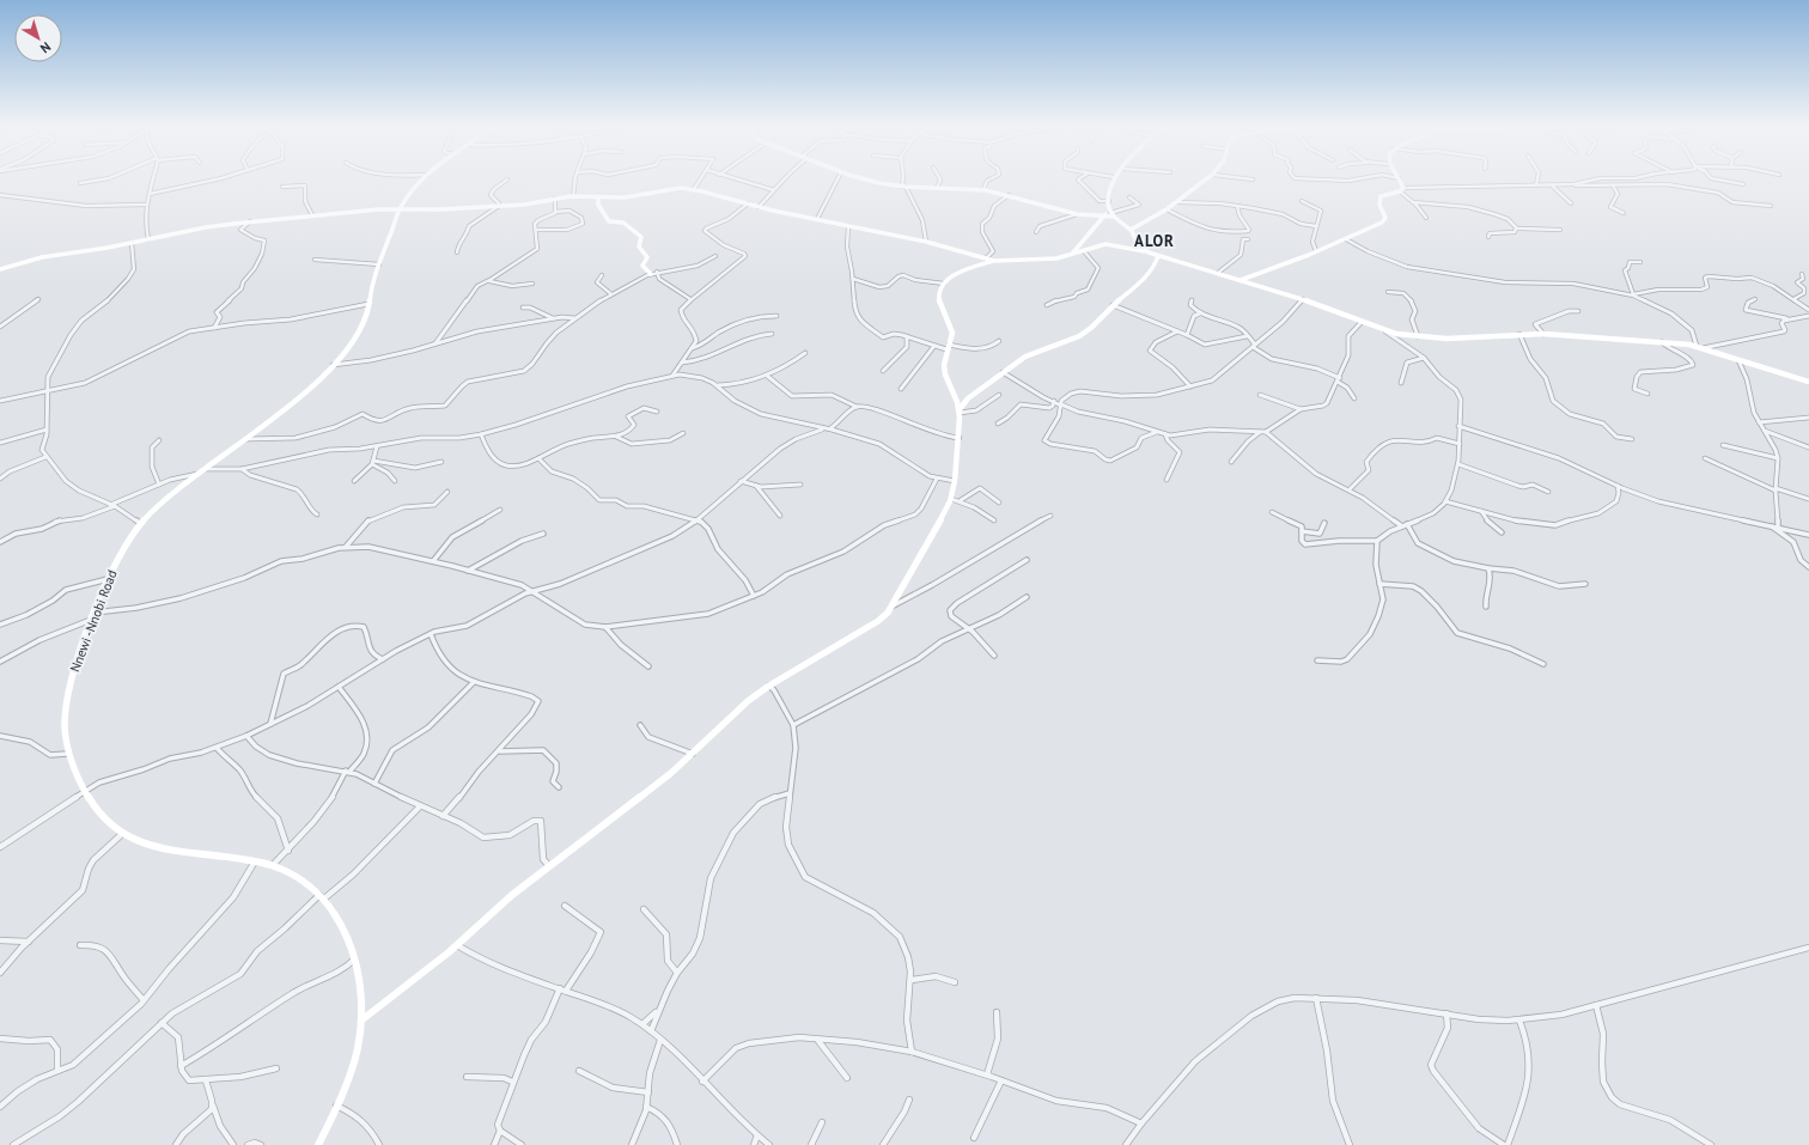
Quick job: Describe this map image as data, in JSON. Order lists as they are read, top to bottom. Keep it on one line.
{"streets":{"main road":["Nnewi -Nnobi Road"]},"districts":["ALOR"],"north":"bottom right"}
